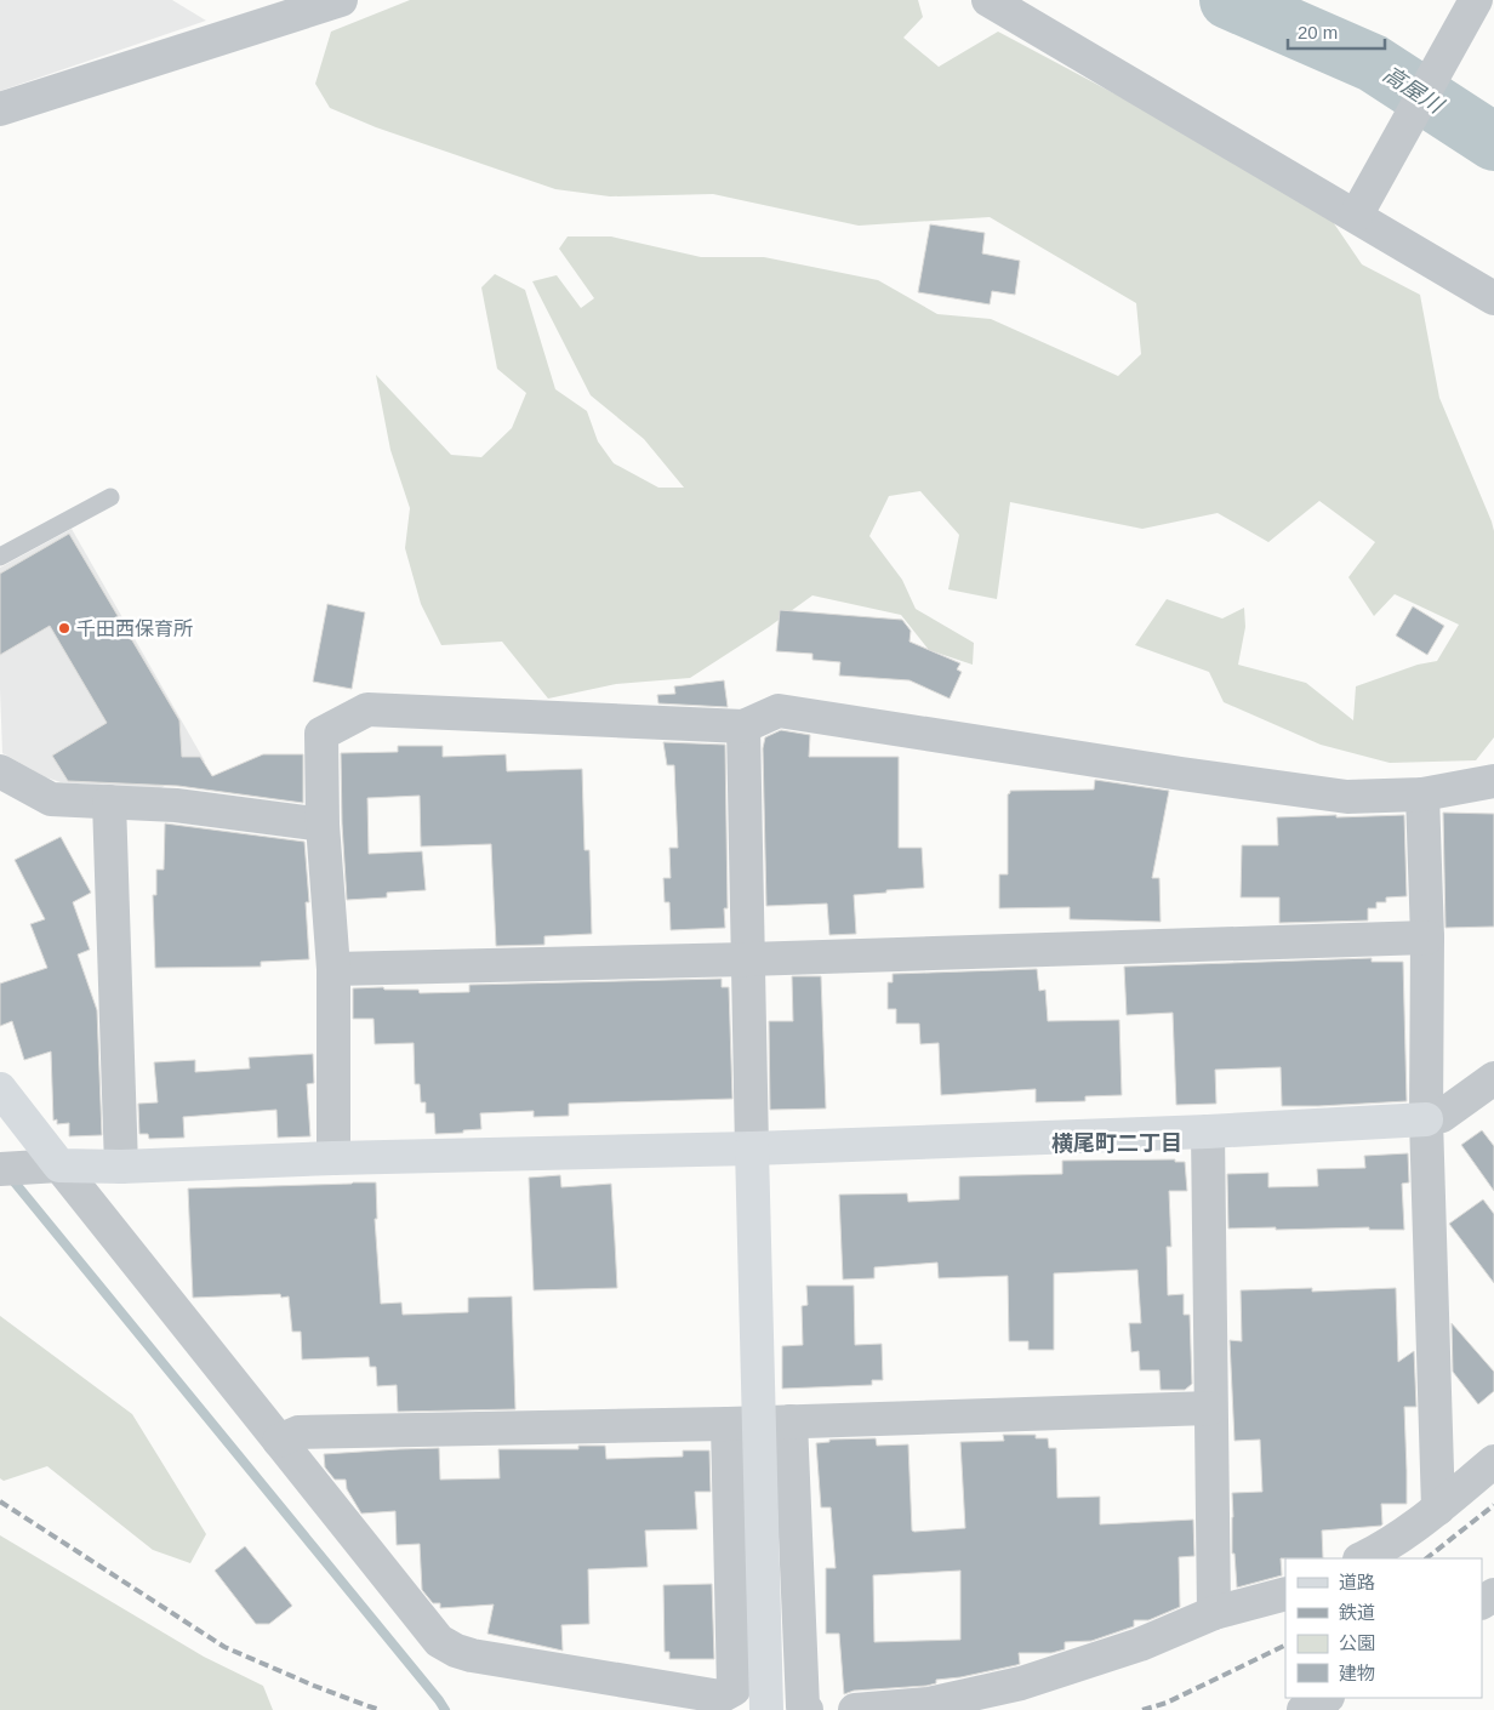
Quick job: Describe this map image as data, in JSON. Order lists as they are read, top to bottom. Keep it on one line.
{"districts":["横尾町二丁目"],"water":["高屋川"],"places":["千田西保育所"],"legend":["道路","鉄道","公園","建物"],"scale_bar":"20 m"}
